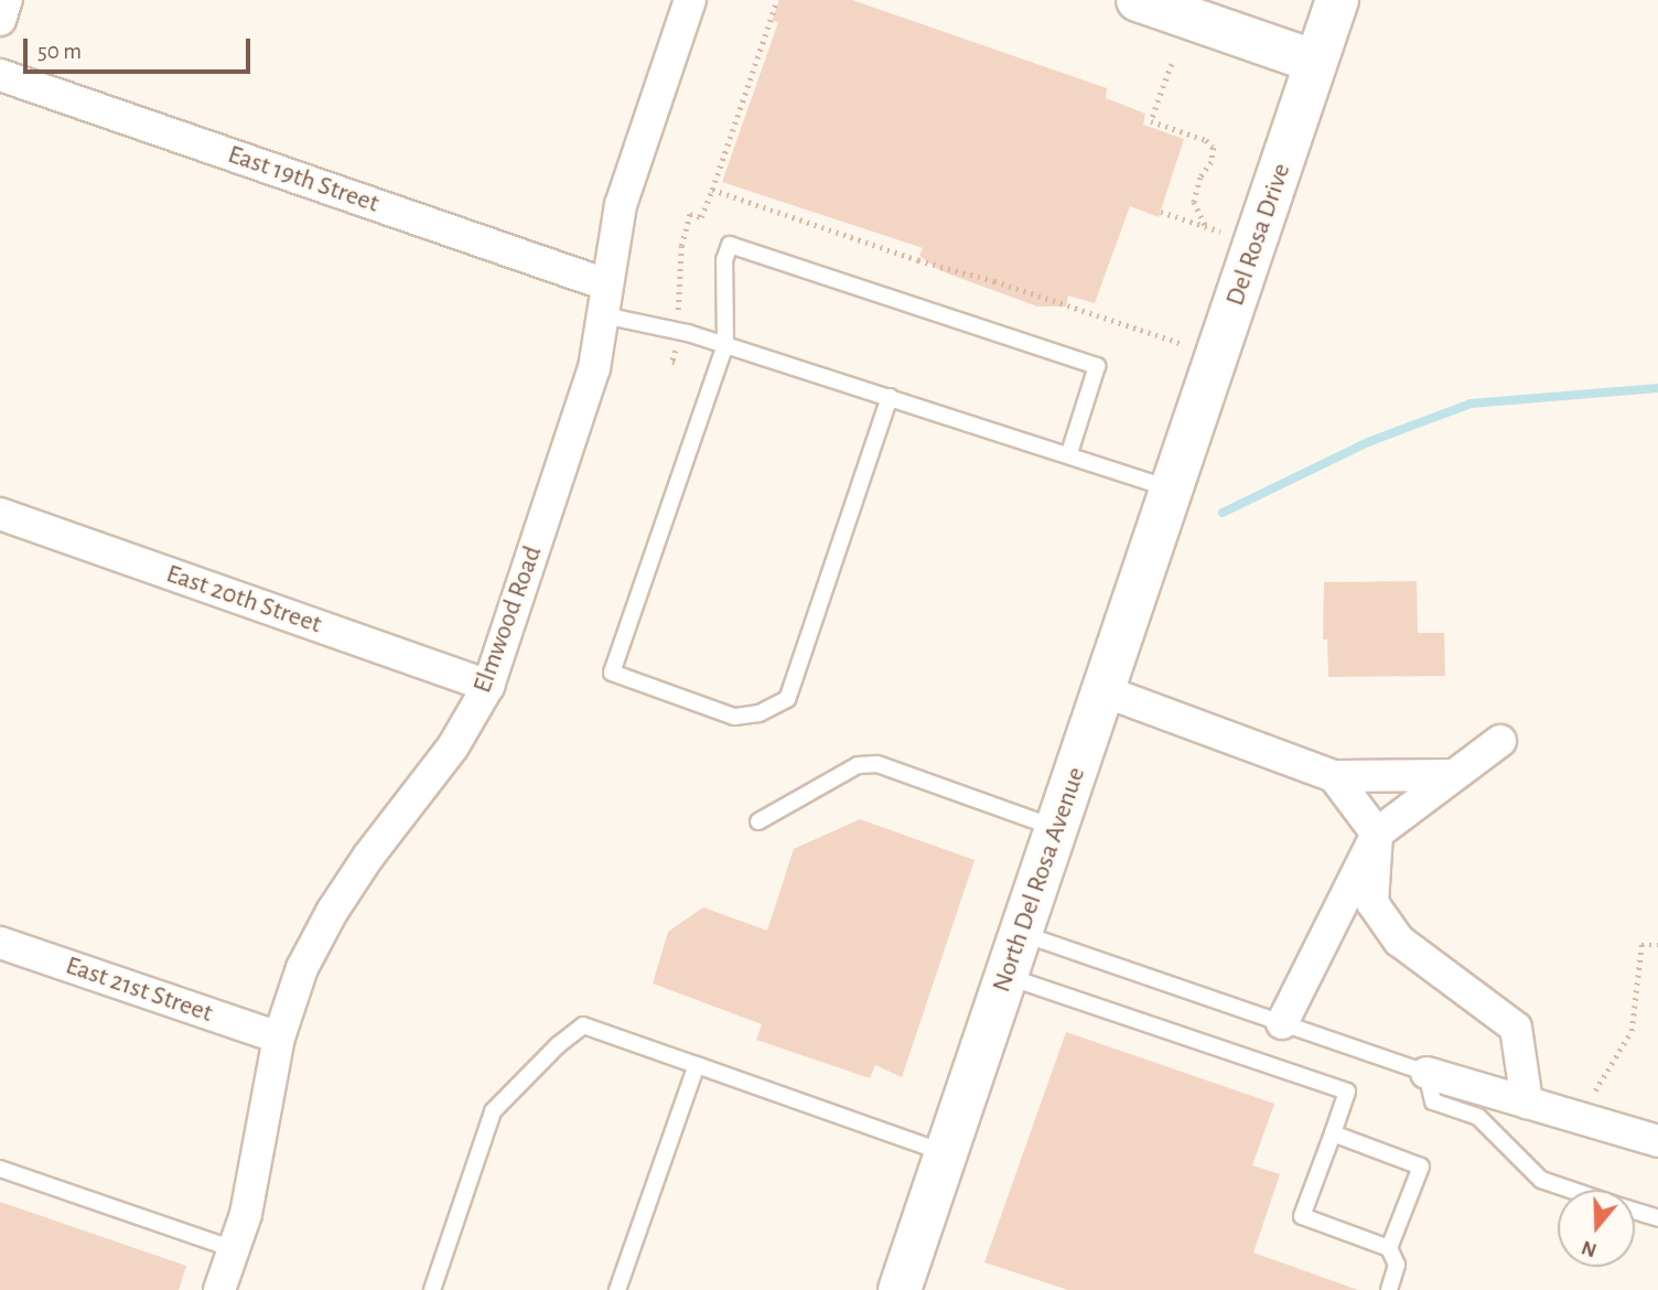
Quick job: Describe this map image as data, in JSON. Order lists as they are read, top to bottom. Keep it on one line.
{"streets":{"main road":["Del Rosa Drive","North Del Rosa Avenue"],"street":["East 19th Street","East 20th Street","Elmwood Road","East 21st Street"]},"crossings":[["East 19th Street","Elmwood Road"],["Del Rosa Drive","North Del Rosa Avenue"],["East 20th Street","Elmwood Road"],["Elmwood Road","East 21st Street"]],"scale_bar":"50 m","north":"bottom"}
